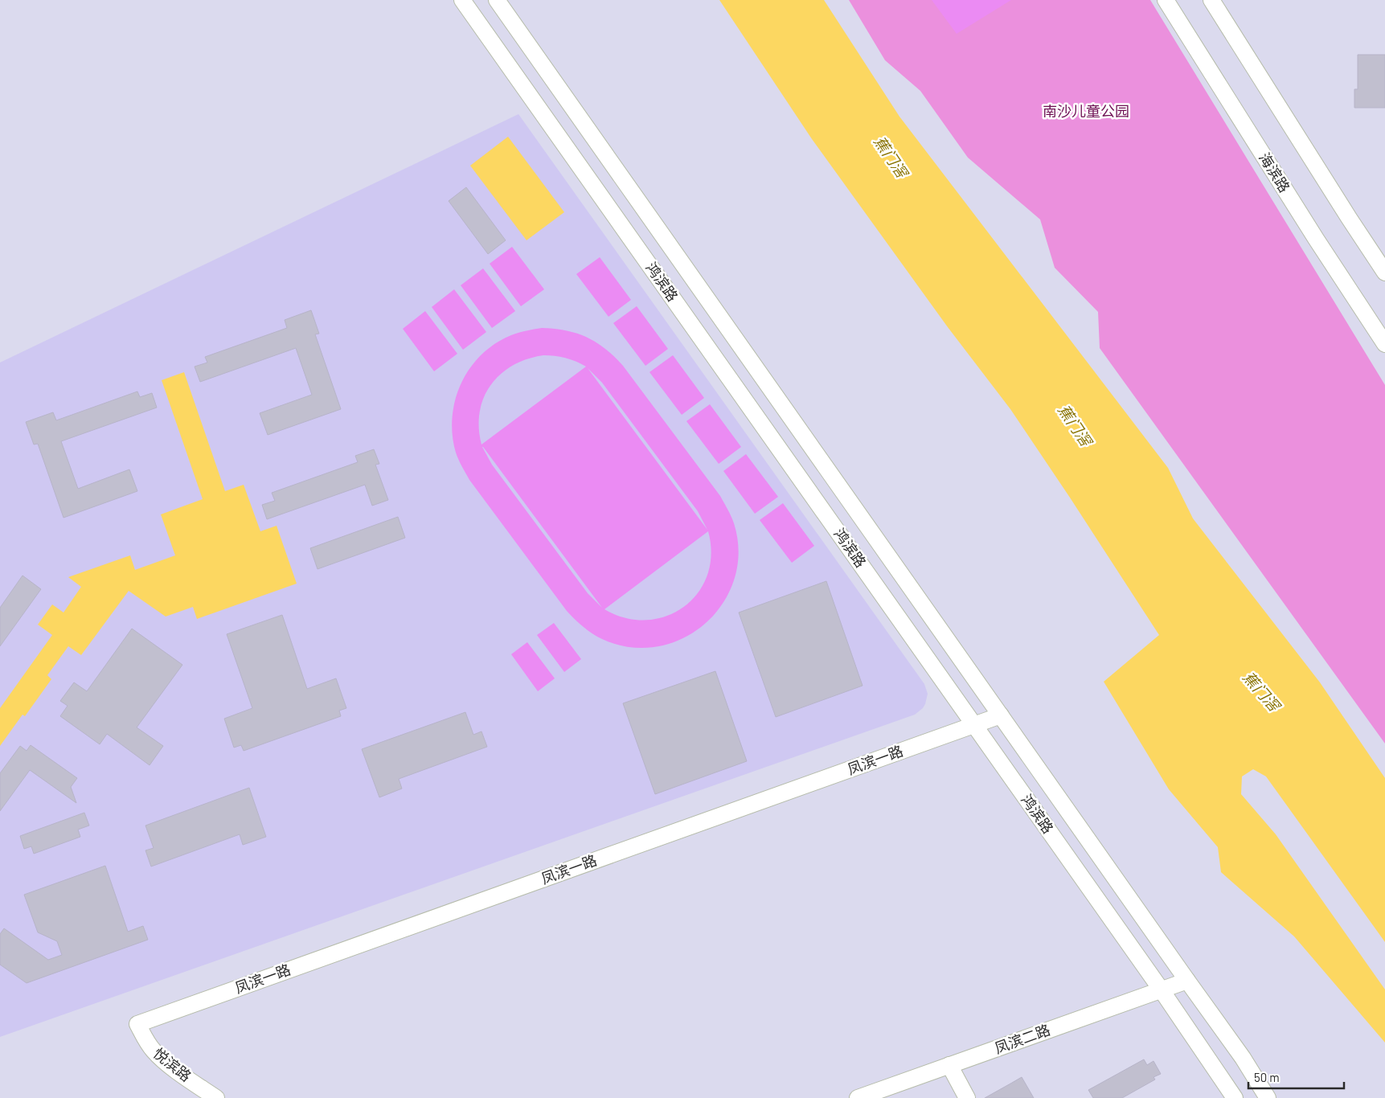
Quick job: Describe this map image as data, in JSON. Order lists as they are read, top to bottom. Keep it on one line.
{"streets":{"street":["海滨路","鸿滨路","凤滨一路","凤滨二路","悦滨路"]},"crossings":[["鸿滨路","凤滨一路"],["鸿滨路","凤滨二路"],["凤滨一路","悦滨路"]],"water":["蕉门滘"],"parks":["南沙儿童公园"],"scale_bar":"50 m"}
